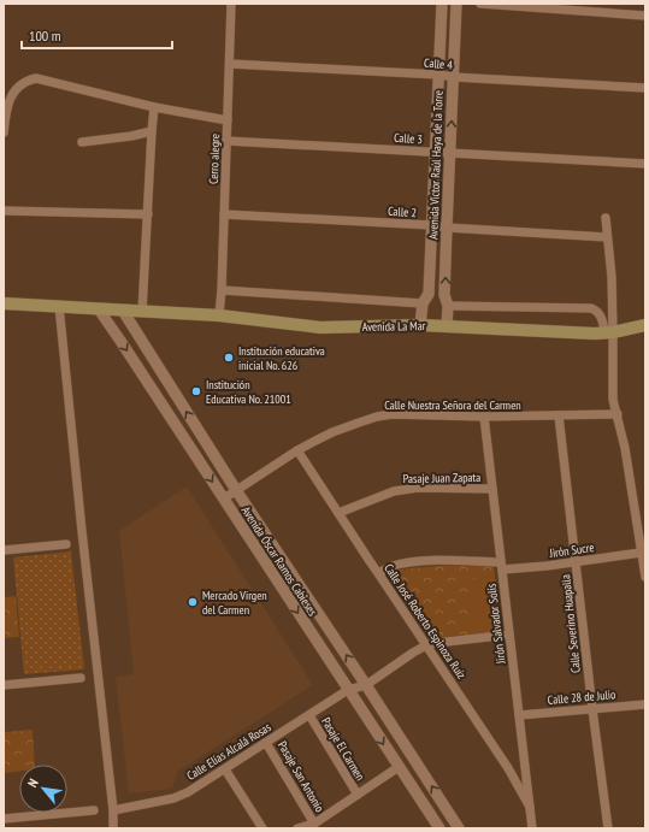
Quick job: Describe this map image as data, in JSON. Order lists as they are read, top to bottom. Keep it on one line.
{"streets":{"main road":["Avenida La Mar"],"street":["Calle 4","Calle 3","Cerro alegre","Avenida Víctor Raúl Haya de la Torre","Calle 2","Calle Nuestra Señora del Carmen","Pasaje Juan Zapata","Jirón Sucre","Avenida Óscar Ramos Cabieses","Calle José Roberto Espinoza Ruíz","Jirón Salvador Solís","Calle Severino Huapalla","Calle 28 de Julio","Pasaje El Carmen","Calle Elías Alcalá Rosas","Pasaje San Antonio"]},"crossings":[["Calle 4","Cerro alegre"],["Calle 4","Avenida Víctor Raúl Haya de la Torre"],["Calle 3","Cerro alegre"],["Calle 3","Avenida Víctor Raúl Haya de la Torre"],["Cerro alegre","Calle 2"],["Cerro alegre","Avenida La Mar"],["Avenida Víctor Raúl Haya de la Torre","Calle 2"],["Avenida Víctor Raúl Haya de la Torre","Avenida La Mar"],["Avenida La Mar","Avenida Óscar Ramos Cabieses"],["Calle Nuestra Señora del Carmen","Avenida Óscar Ramos Cabieses"],["Calle Nuestra Señora del Carmen","Calle José Roberto Espinoza Ruíz"],["Calle Nuestra Señora del Carmen","Jirón Salvador Solís"],["Calle Nuestra Señora del Carmen","Calle Severino Huapalla"],["Pasaje Juan Zapata","Calle José Roberto Espinoza Ruíz"],["Pasaje Juan Zapata","Jirón Salvador Solís"],["Jirón Sucre","Calle José Roberto Espinoza Ruíz"],["Jirón Sucre","Jirón Salvador Solís"],["Jirón Sucre","Calle Severino Huapalla"],["Avenida Óscar Ramos Cabieses","Calle Elías Alcalá Rosas"],["Calle José Roberto Espinoza Ruíz","Jirón Salvador Solís"],["Calle José Roberto Espinoza Ruíz","Calle Elías Alcalá Rosas"],["Jirón Salvador Solís","Calle 28 de Julio"],["Calle Severino Huapalla","Calle 28 de Julio"],["Pasaje El Carmen","Calle Elías Alcalá Rosas"],["Calle Elías Alcalá Rosas","Pasaje San Antonio"]],"places":["Institución educativa inicial No. 626","Institución Educativa No. 21001","Mercado Virgen del Carmen"],"scale_bar":"100 m","north":"top left"}
